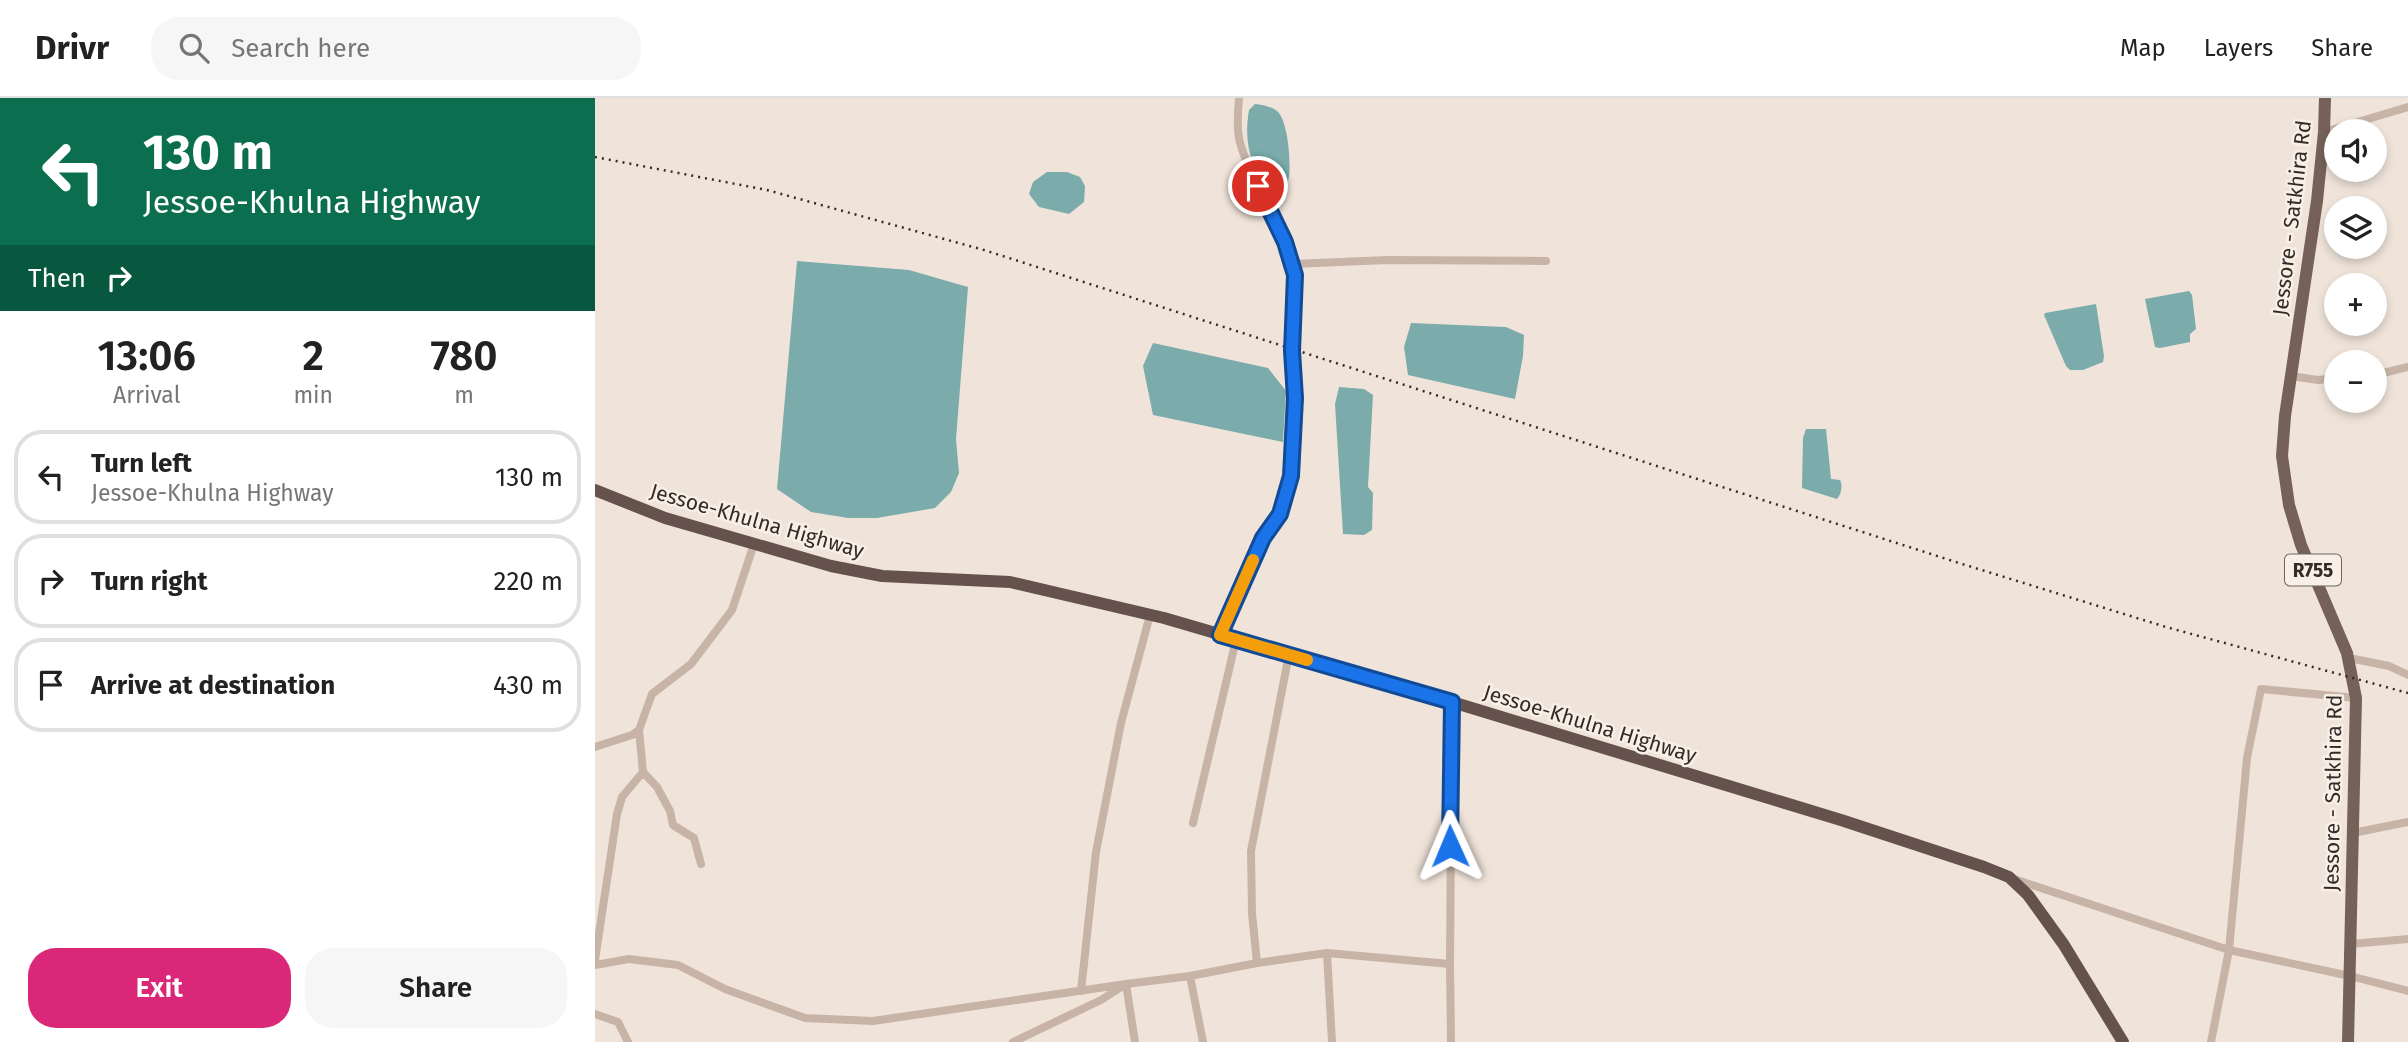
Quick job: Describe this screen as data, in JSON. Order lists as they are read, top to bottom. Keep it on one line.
{"streets":{"highway":["Jessoe-Khulna Highway"],"main road":["Jessore - Satkhira Rd","R755"]},"page":{"header":"Drivr","search":"Search here","nav":["Map","Layers","Share"],"turn":["130 m","Jessoe-Khulna Highway"],"map_buttons":["+","−"],"then":"Then","eta":["13:06","Arrival","2","min","780","m"],"list":[{"name":"Turn left","note":"Jessoe-Khulna Highway","value":"130 m"},{"name":"Turn right","value":"220 m"},{"name":"Arrive at destination","value":"430 m"}],"buttons":["Exit","Share"]}}
